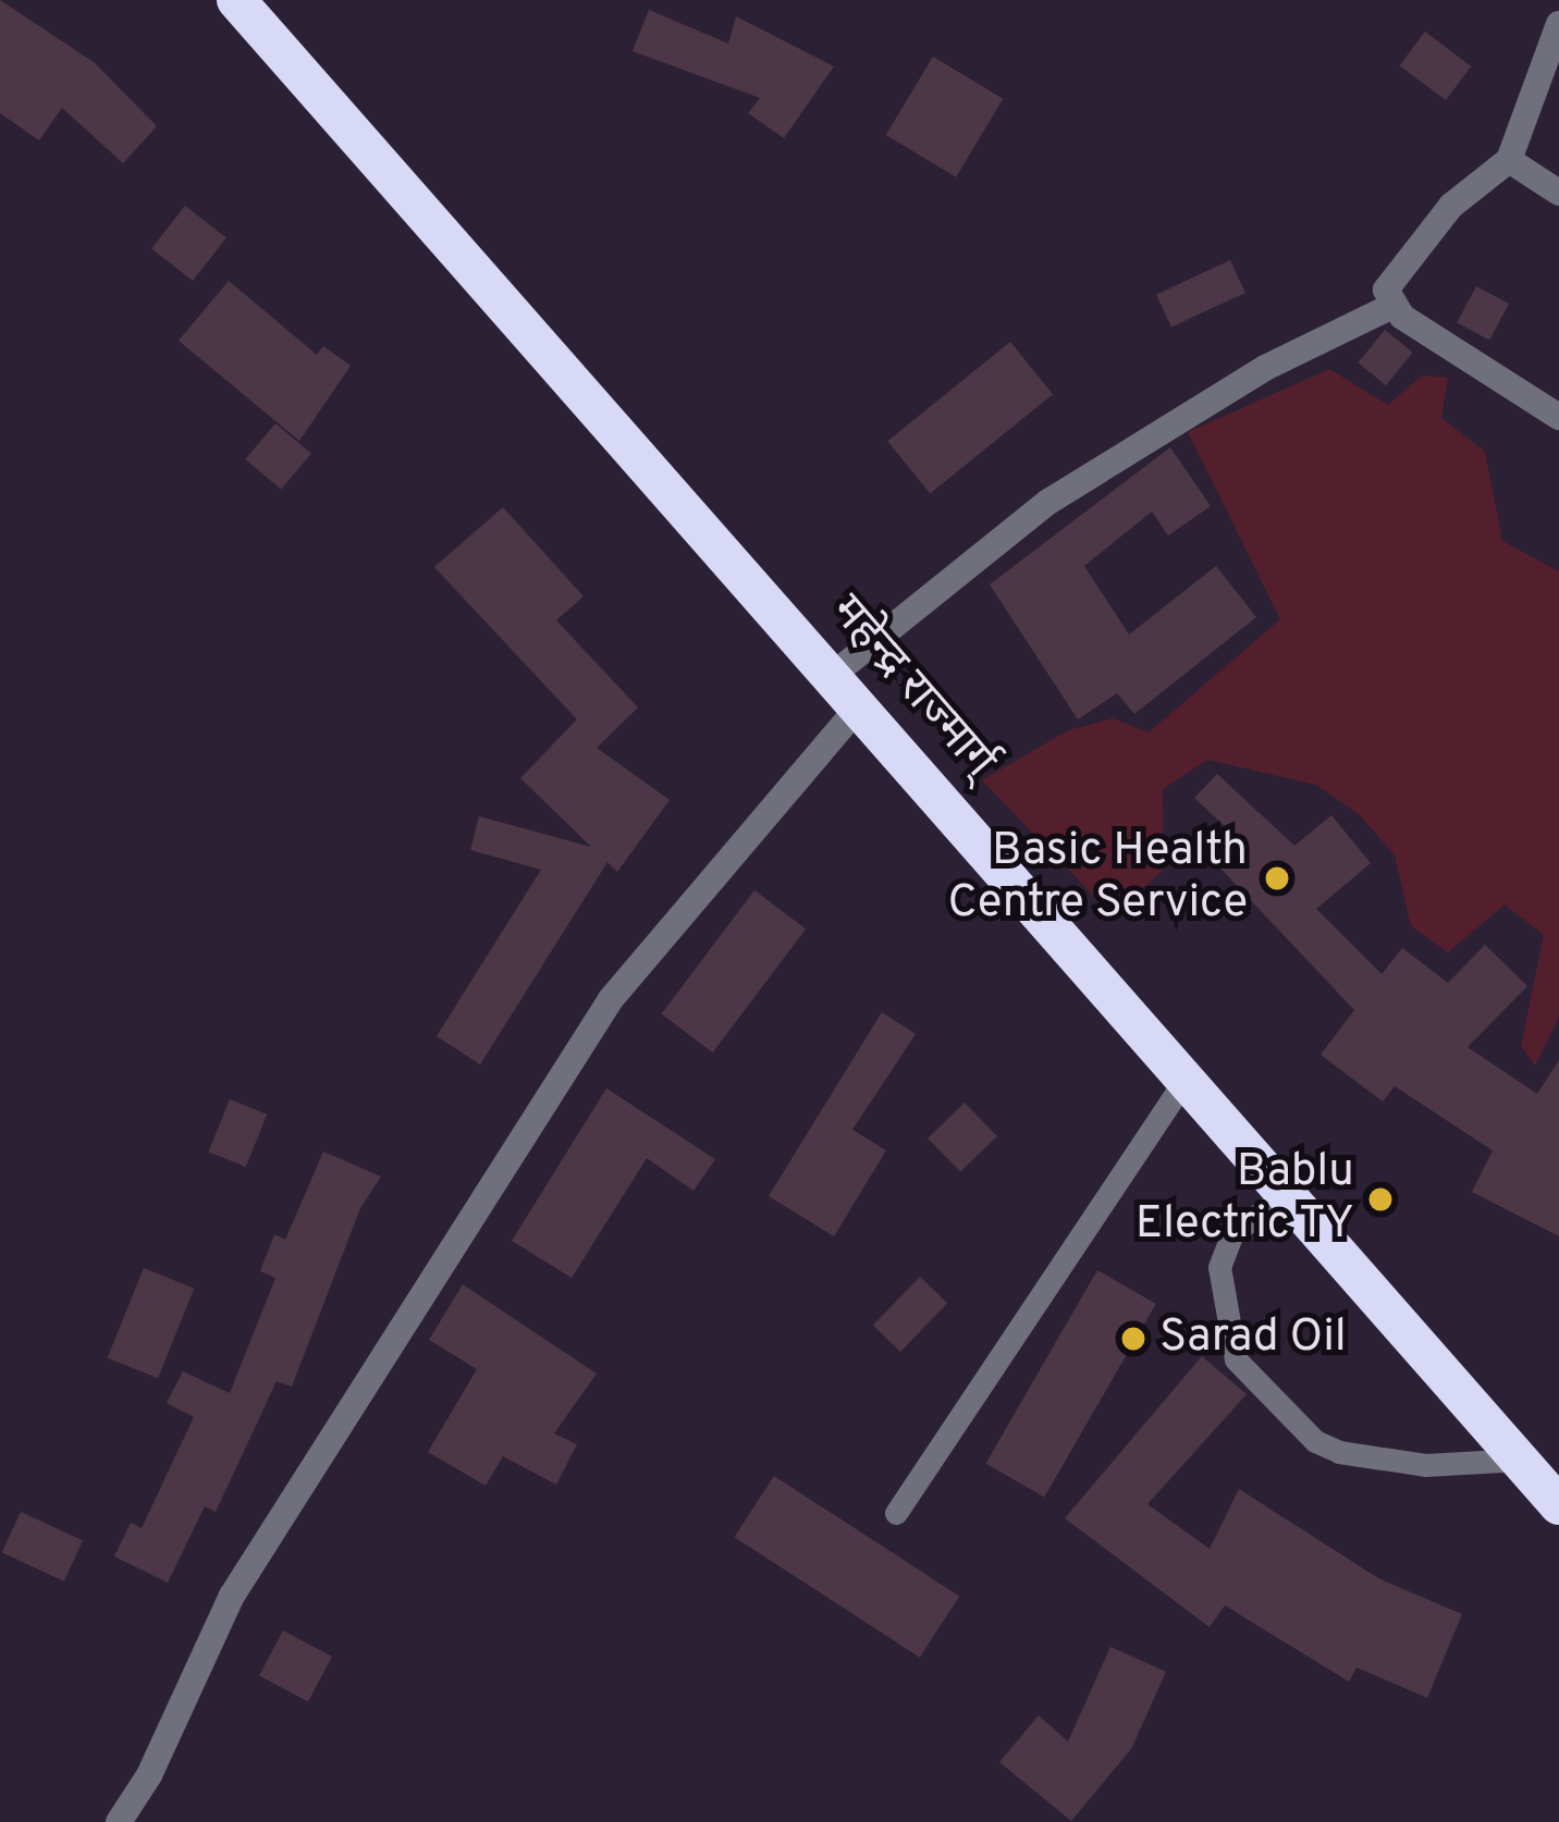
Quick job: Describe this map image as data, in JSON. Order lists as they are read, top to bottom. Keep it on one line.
{"streets":{"highway":["महेन्द्र राज्मार्ग्"]},"places":["Basic Health Centre Service","Bablu Electric TY","Sarad Oil"]}
